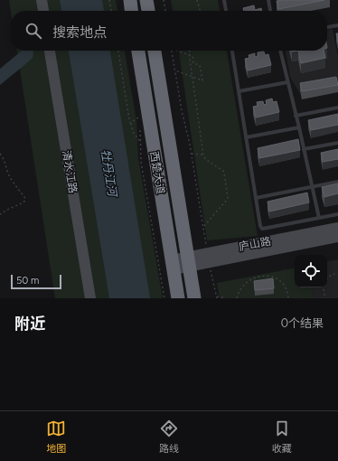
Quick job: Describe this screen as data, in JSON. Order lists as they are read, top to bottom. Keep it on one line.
{"streets":{"highway":["西楚大道"],"street":["清水江路","庐山路"]},"crossings":[["西楚大道","庐山路"]],"water":["牡丹江河"],"scale_bar":"50 m","page":{"search":"搜索地点","scale":"50 m","heading":["附近","0个结果"],"nav":["地图","路线","收藏"]}}
